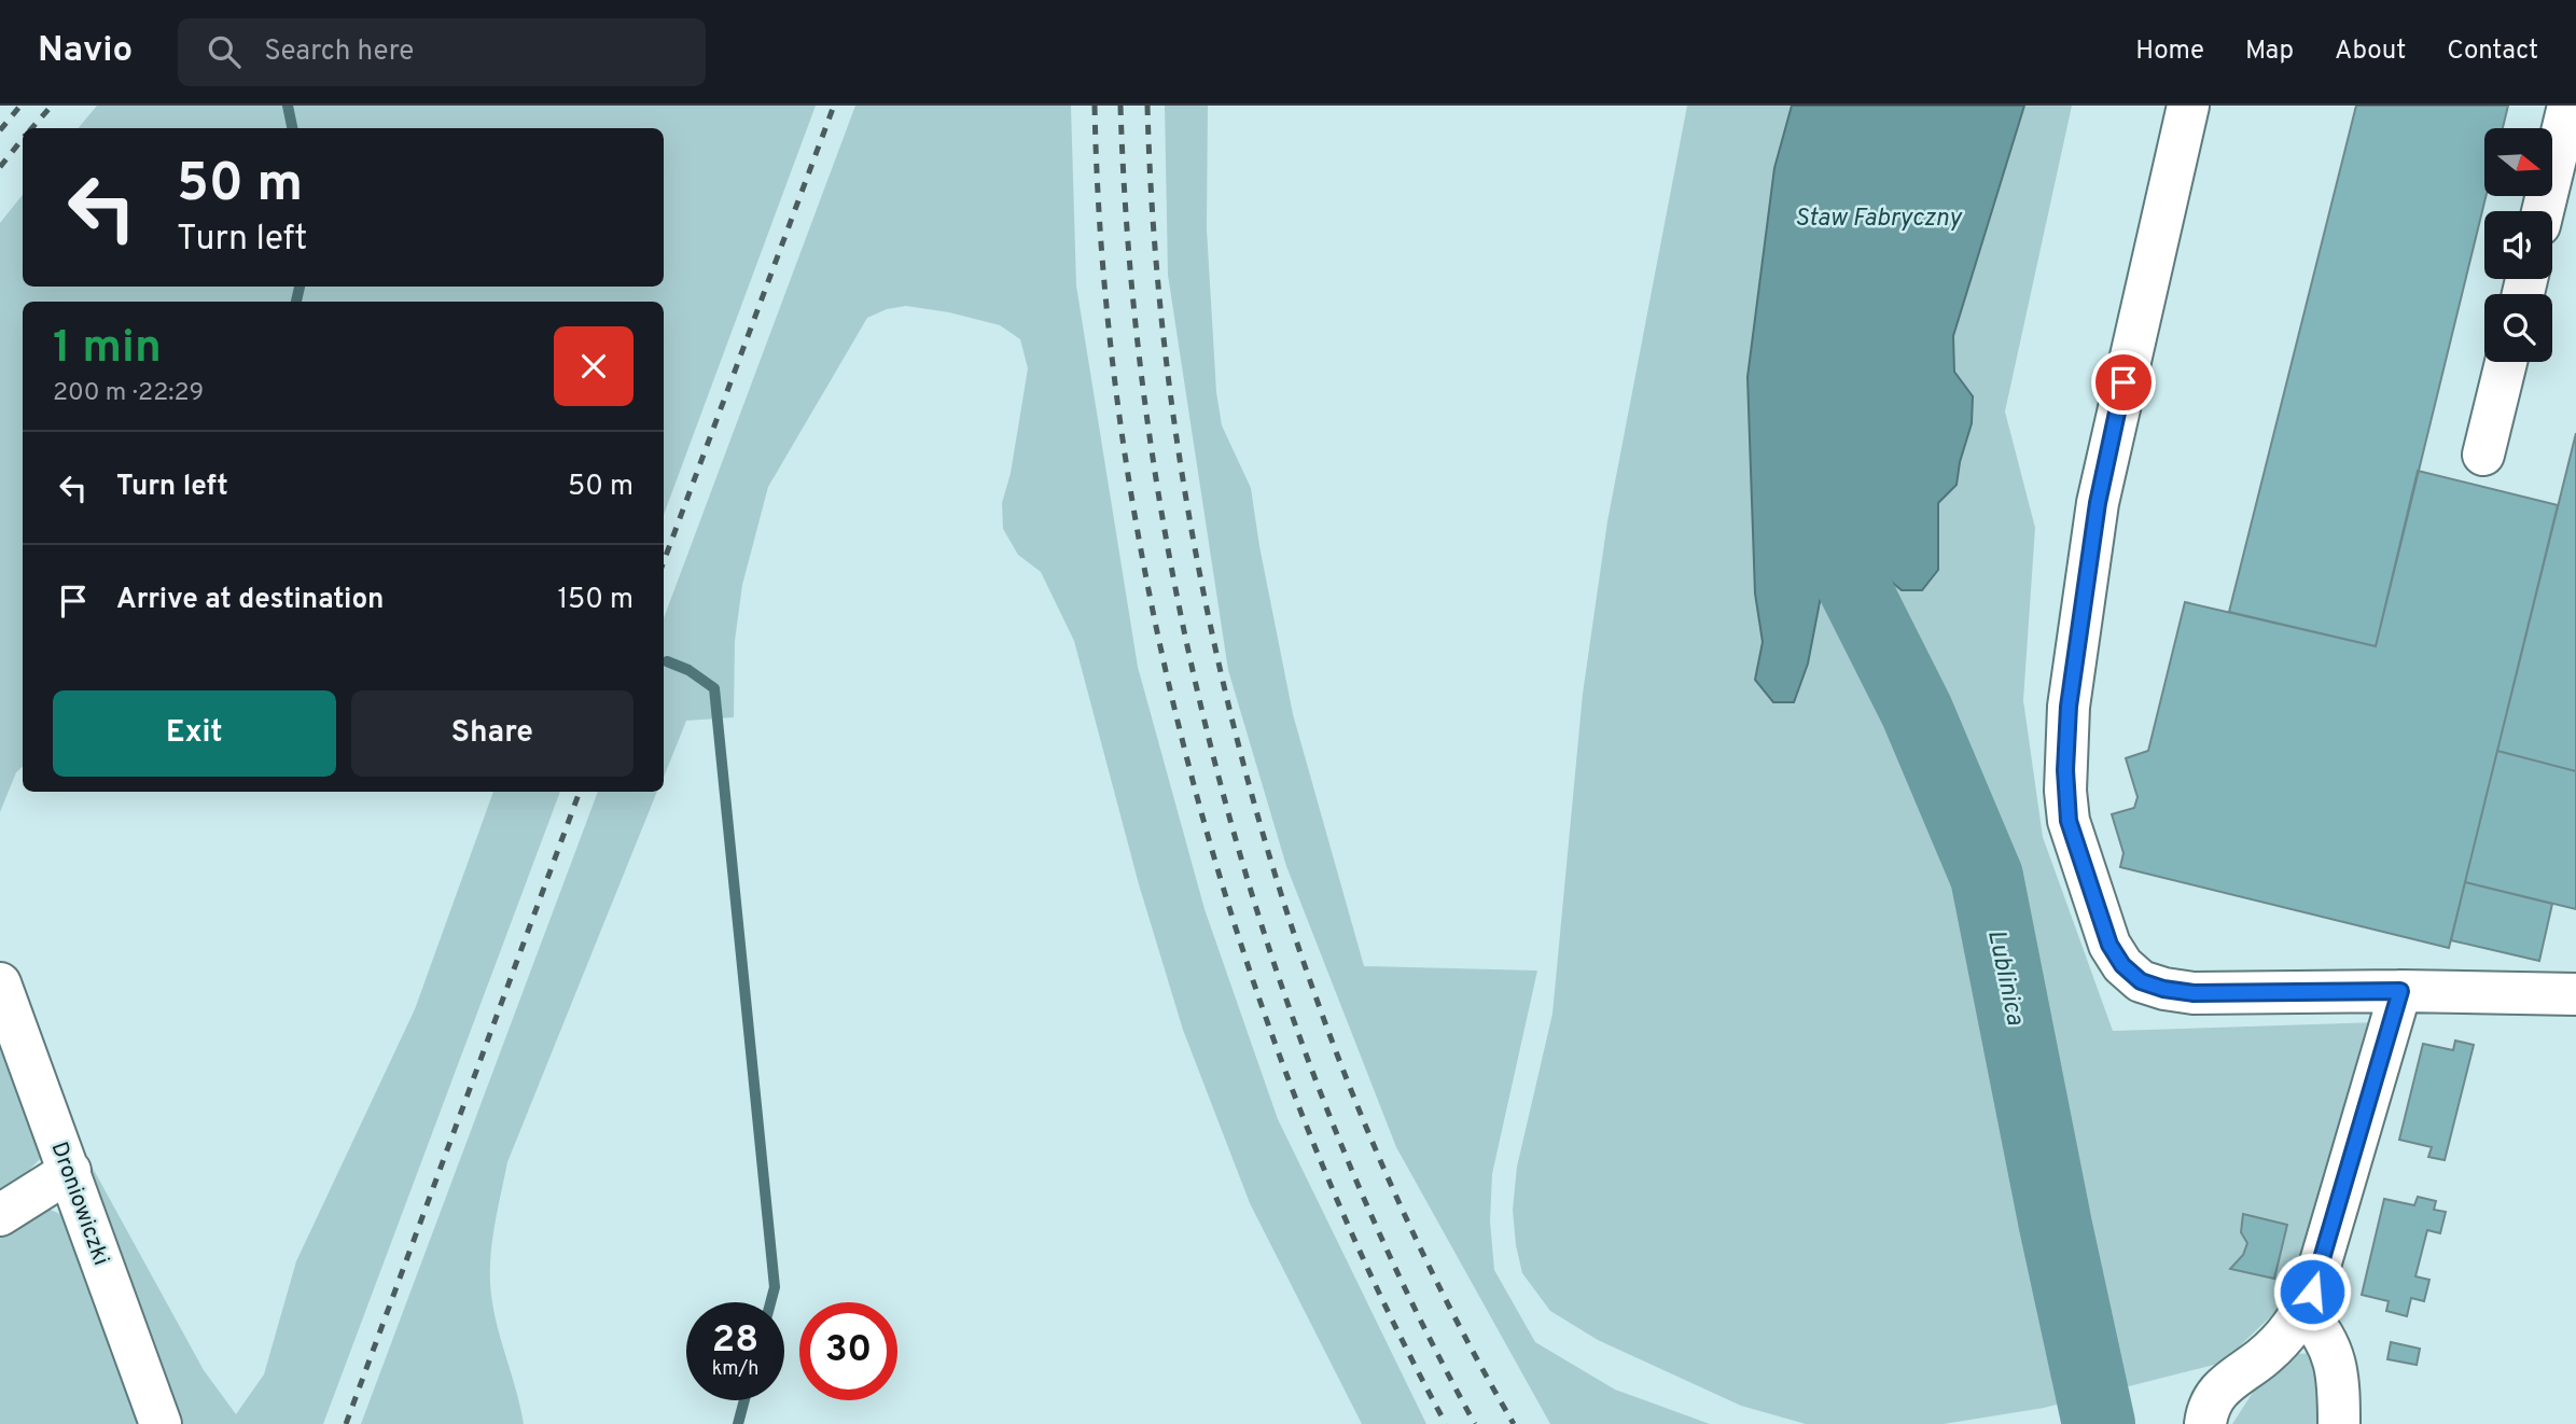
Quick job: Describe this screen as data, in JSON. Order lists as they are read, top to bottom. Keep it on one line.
{"streets":{"street":["Droniowiczki"]},"water":["Staw Fabryczny","Lublinica"],"north":"right","page":{"header":"Navio","search":"Search here","nav":["Home","Map","About","Contact"],"turn":["50 m","Turn left"],"heading":["1 min","200 m · 22:29"],"list":[{"name":"Turn left","value":"50 m"},{"name":"Arrive at destination","value":"150 m"}],"buttons":["Exit","Share"],"speed":"28 km/h","limit":"30"}}
